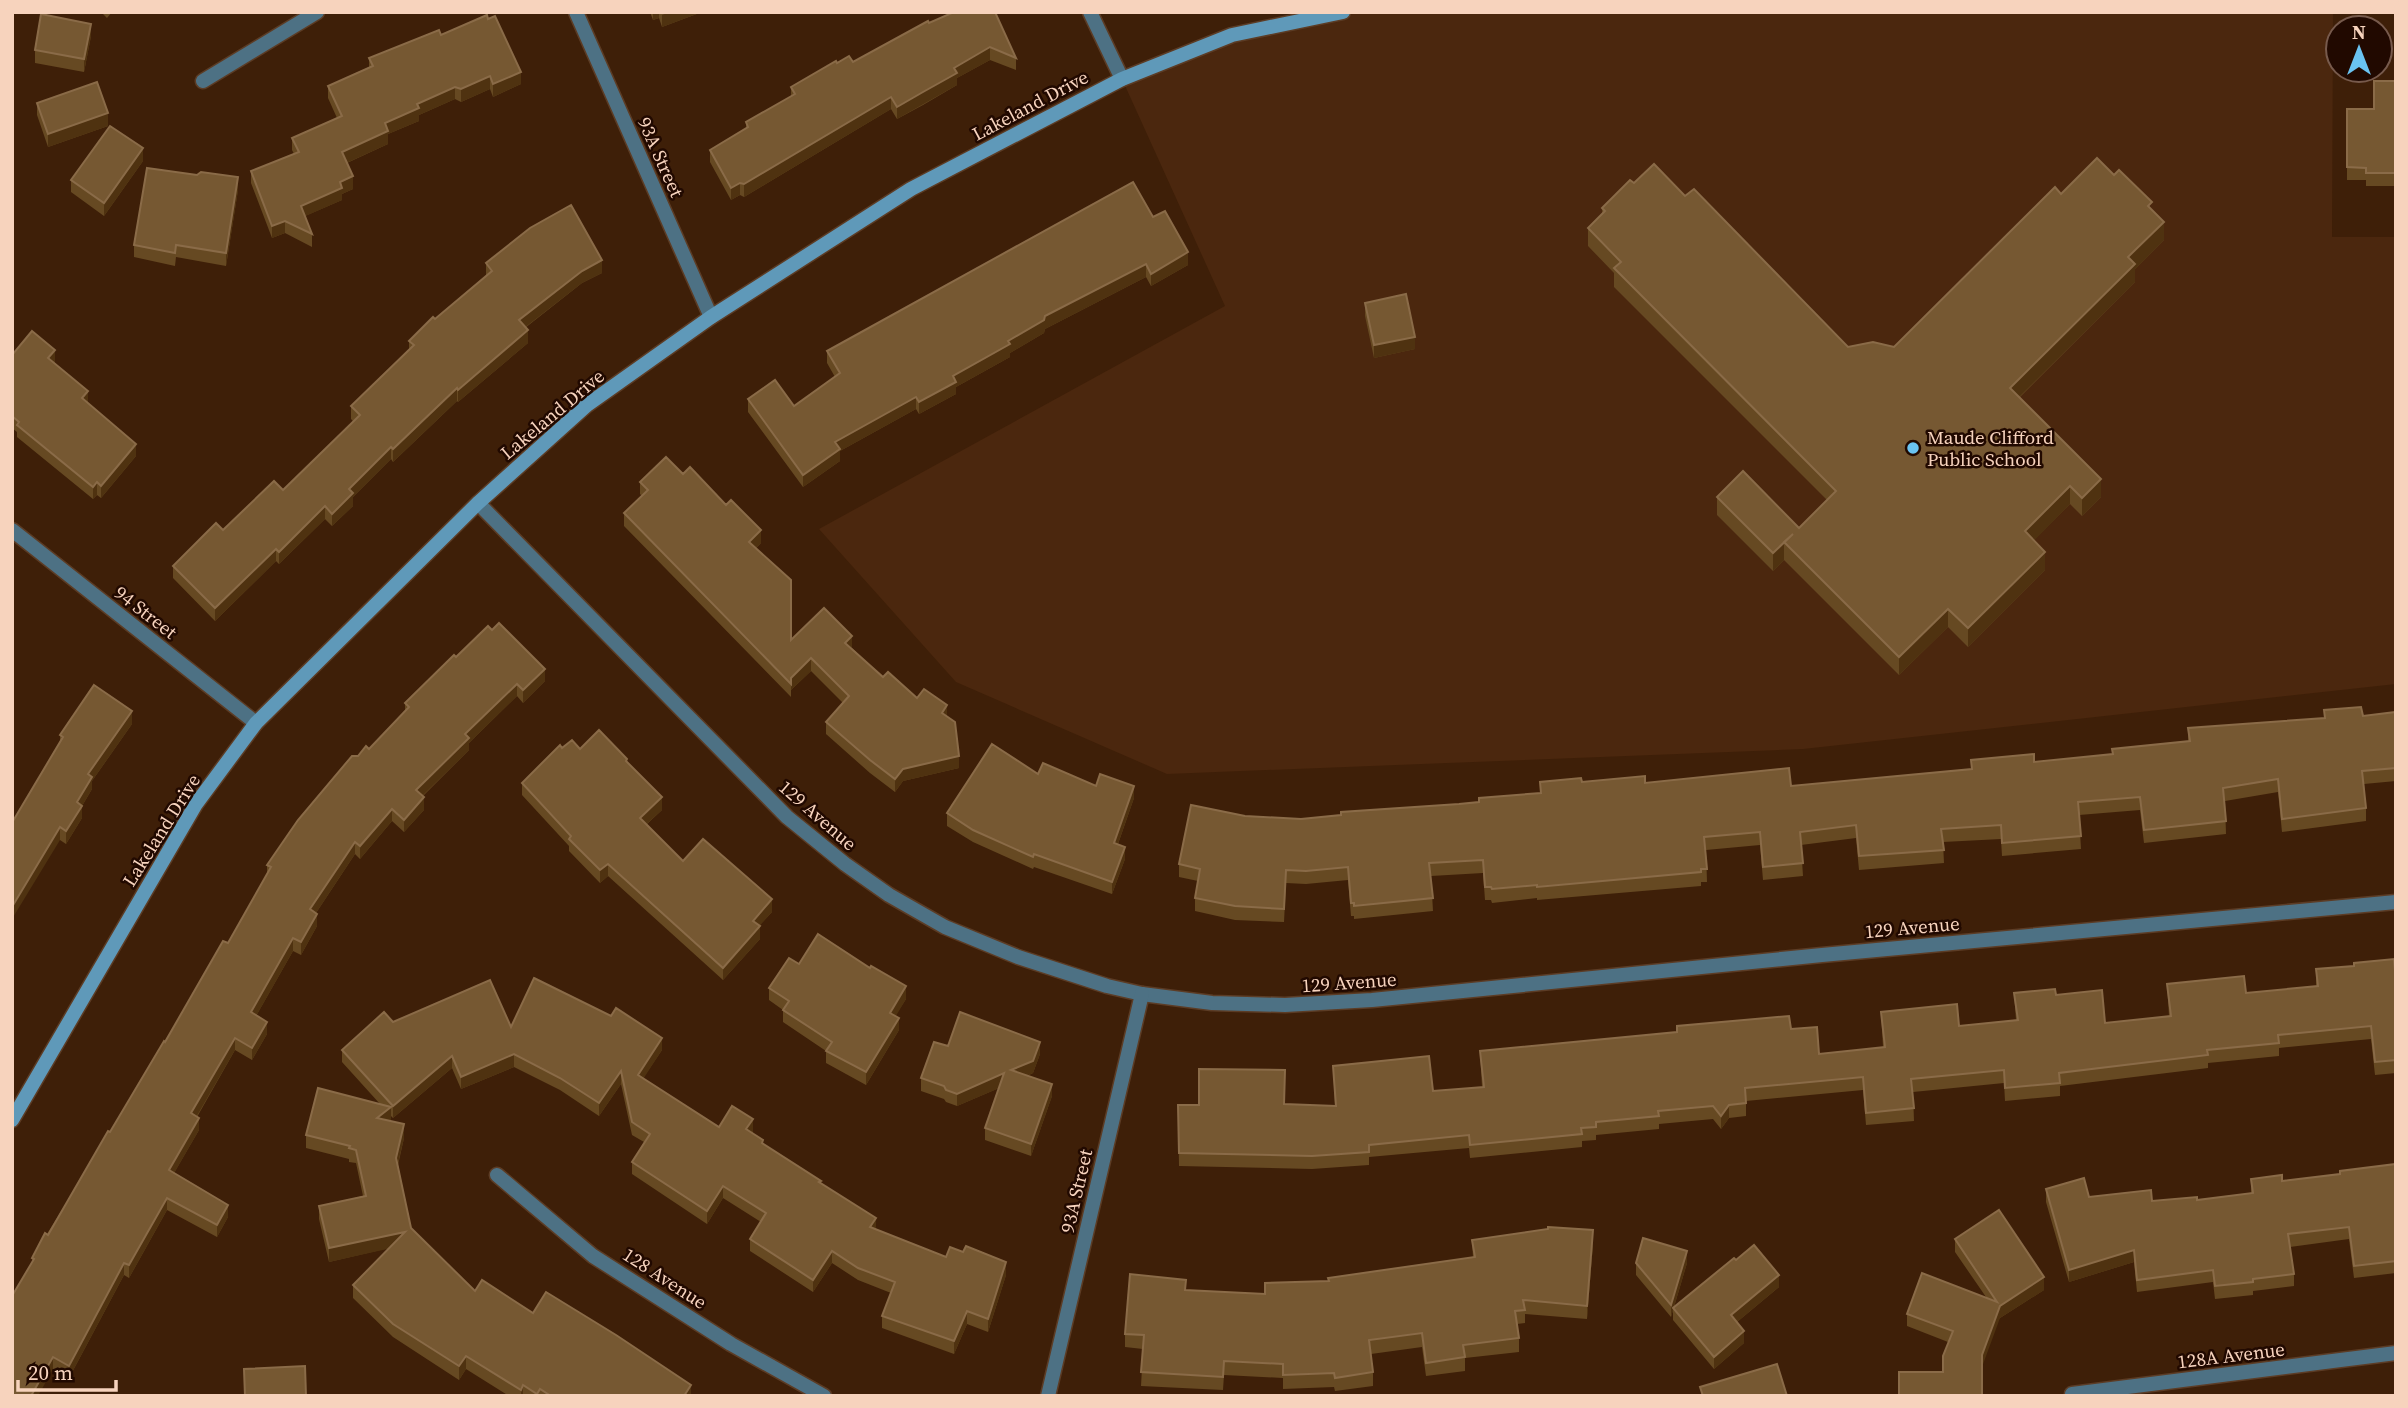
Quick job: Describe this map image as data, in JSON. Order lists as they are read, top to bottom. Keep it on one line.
{"streets":{"street":["Lakeland Drive","93A Street","94 Street","129 Avenue","128 Avenue","128A Avenue"]},"crossings":[["Lakeland Drive","93A Street"],["Lakeland Drive","94 Street"],["Lakeland Drive","129 Avenue"],["93A Street","129 Avenue"]],"places":["Maude Clifford Public School"],"scale_bar":"20 m","north":"top"}
